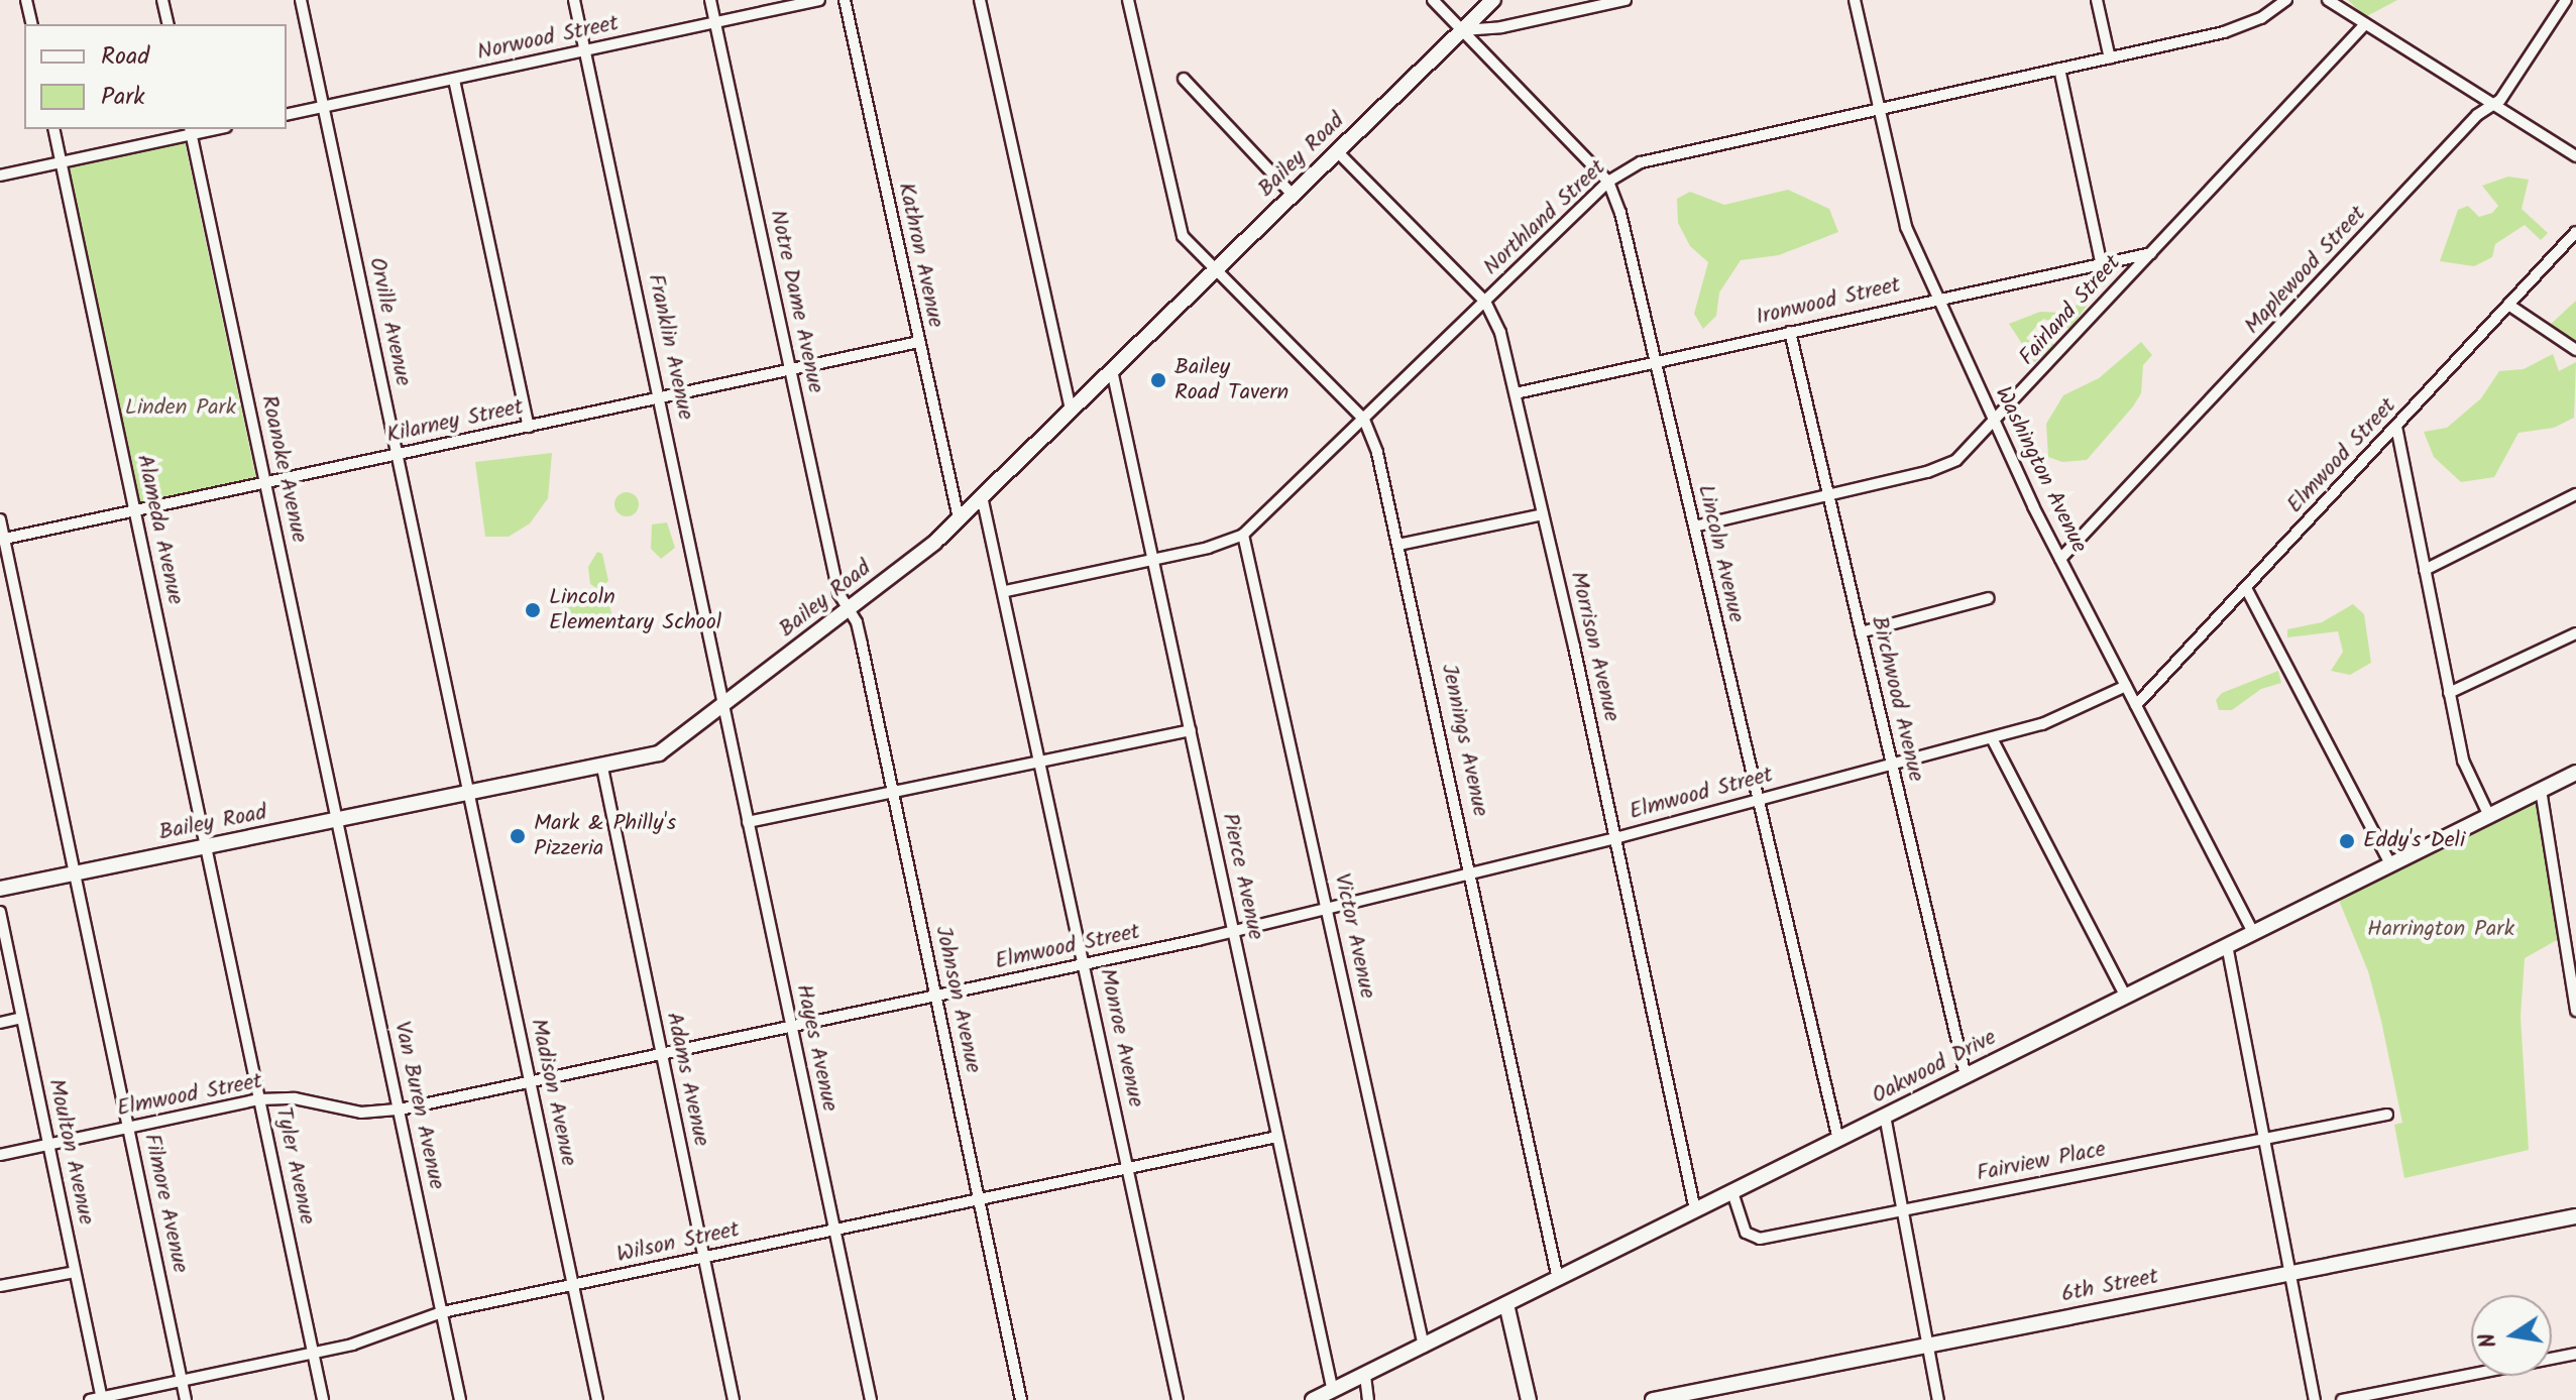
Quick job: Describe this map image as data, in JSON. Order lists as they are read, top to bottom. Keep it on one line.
{"streets":{"street":["Norwood Street","Bailey Road","Northland Street","Kathron Avenue","Maplewood Street","Notre Dame Avenue","Ironwood Street","Fairland Street","Orville Avenue","Franklin Avenue","Kilarney Street","Elmwood Street","Roanoke Avenue","Washington Avenue","Alameda Avenue","Lincoln Avenue","Morrison Avenue","Birchwood Avenue","Jennings Avenue","Pierce Avenue","Victor Avenue","Johnson Avenue","Monroe Avenue","Hayes Avenue","Oakwood Drive","Adams Avenue","Madison Avenue","Van Buren Avenue","Moulton Avenue","Fairview Place","Tyler Avenue","Filmore Avenue","Wilson Street","6th Street"]},"crossings":[["Norwood Street","Notre Dame Avenue"],["Norwood Street","Orville Avenue"],["Norwood Street","Franklin Avenue"],["Bailey Road","Kathron Avenue"],["Bailey Road","Notre Dame Avenue"],["Bailey Road","Orville Avenue"],["Bailey Road","Franklin Avenue"],["Bailey Road","Roanoke Avenue"],["Bailey Road","Alameda Avenue"],["Bailey Road","Lincoln Avenue"],["Bailey Road","Morrison Avenue"],["Bailey Road","Jennings Avenue"],["Bailey Road","Pierce Avenue"],["Bailey Road","Johnson Avenue"],["Bailey Road","Monroe Avenue"],["Bailey Road","Hayes Avenue"],["Bailey Road","Adams Avenue"],["Bailey Road","Madison Avenue"],["Bailey Road","Van Buren Avenue"],["Bailey Road","Tyler Avenue"],["Bailey Road","Filmore Avenue"],["Northland Street","Washington Avenue"],["Northland Street","Lincoln Avenue"],["Northland Street","Morrison Avenue"],["Northland Street","Jennings Avenue"],["Northland Street","Pierce Avenue"],["Northland Street","Victor Avenue"],["Northland Street","Monroe Avenue"],["Kathron Avenue","Kilarney Street"],["Maplewood Street","Washington Avenue"],["Notre Dame Avenue","Kilarney Street"],["Notre Dame Avenue","Johnson Avenue"],["Ironwood Street","Fairland Street"],["Ironwood Street","Washington Avenue"],["Ironwood Street","Lincoln Avenue"],["Ironwood Street","Morrison Avenue"],["Ironwood Street","Birchwood Avenue"],["Fairland Street","Washington Avenue"],["Fairland Street","Lincoln Avenue"],["Fairland Street","Birchwood Avenue"],["Orville Avenue","Kilarney Street"],["Orville Avenue","Madison Avenue"],["Franklin Avenue","Kilarney Street"],["Franklin Avenue","Hayes Avenue"],["Kilarney Street","Roanoke Avenue"],["Kilarney Street","Alameda Avenue"],["Kilarney Street","Filmore Avenue"],["Elmwood Street","Washington Avenue"],["Elmwood Street","Lincoln Avenue"],["Elmwood Street","Morrison Avenue"],["Elmwood Street","Birchwood Avenue"],["Elmwood Street","Jennings Avenue"],["Elmwood Street","Pierce Avenue"],["Elmwood Street","Victor Avenue"],["Elmwood Street","Johnson Avenue"],["Elmwood Street","Monroe Avenue"],["Elmwood Street","Hayes Avenue"],["Elmwood Street","Adams Avenue"],["Elmwood Street","Madison Avenue"],["Elmwood Street","Van Buren Avenue"],["Elmwood Street","Moulton Avenue"],["Elmwood Street","Tyler Avenue"],["Elmwood Street","Filmore Avenue"],["Roanoke Avenue","Van Buren Avenue"],["Washington Avenue","Oakwood Drive"],["Alameda Avenue","Tyler Avenue"],["Lincoln Avenue","Oakwood Drive"],["Morrison Avenue","Oakwood Drive"],["Birchwood Avenue","Oakwood Drive"],["Jennings Avenue","Oakwood Drive"],["Pierce Avenue","Oakwood Drive"],["Pierce Avenue","Wilson Street"],["Victor Avenue","Oakwood Drive"],["Johnson Avenue","Wilson Street"],["Monroe Avenue","Wilson Street"],["Hayes Avenue","Wilson Street"],["Oakwood Drive","Fairview Place"],["Adams Avenue","Wilson Street"],["Madison Avenue","Wilson Street"],["Van Buren Avenue","Wilson Street"],["Moulton Avenue","Wilson Street"],["Tyler Avenue","Wilson Street"],["Filmore Avenue","Wilson Street"]],"parks":["Linden Park","Harrington Park"],"places":["Bailey Road Tavern","Lincoln Elementary School","Mark & Philly's Pizzeria","Eddy's Deli"],"legend":["Road","Park"],"north":"left"}
